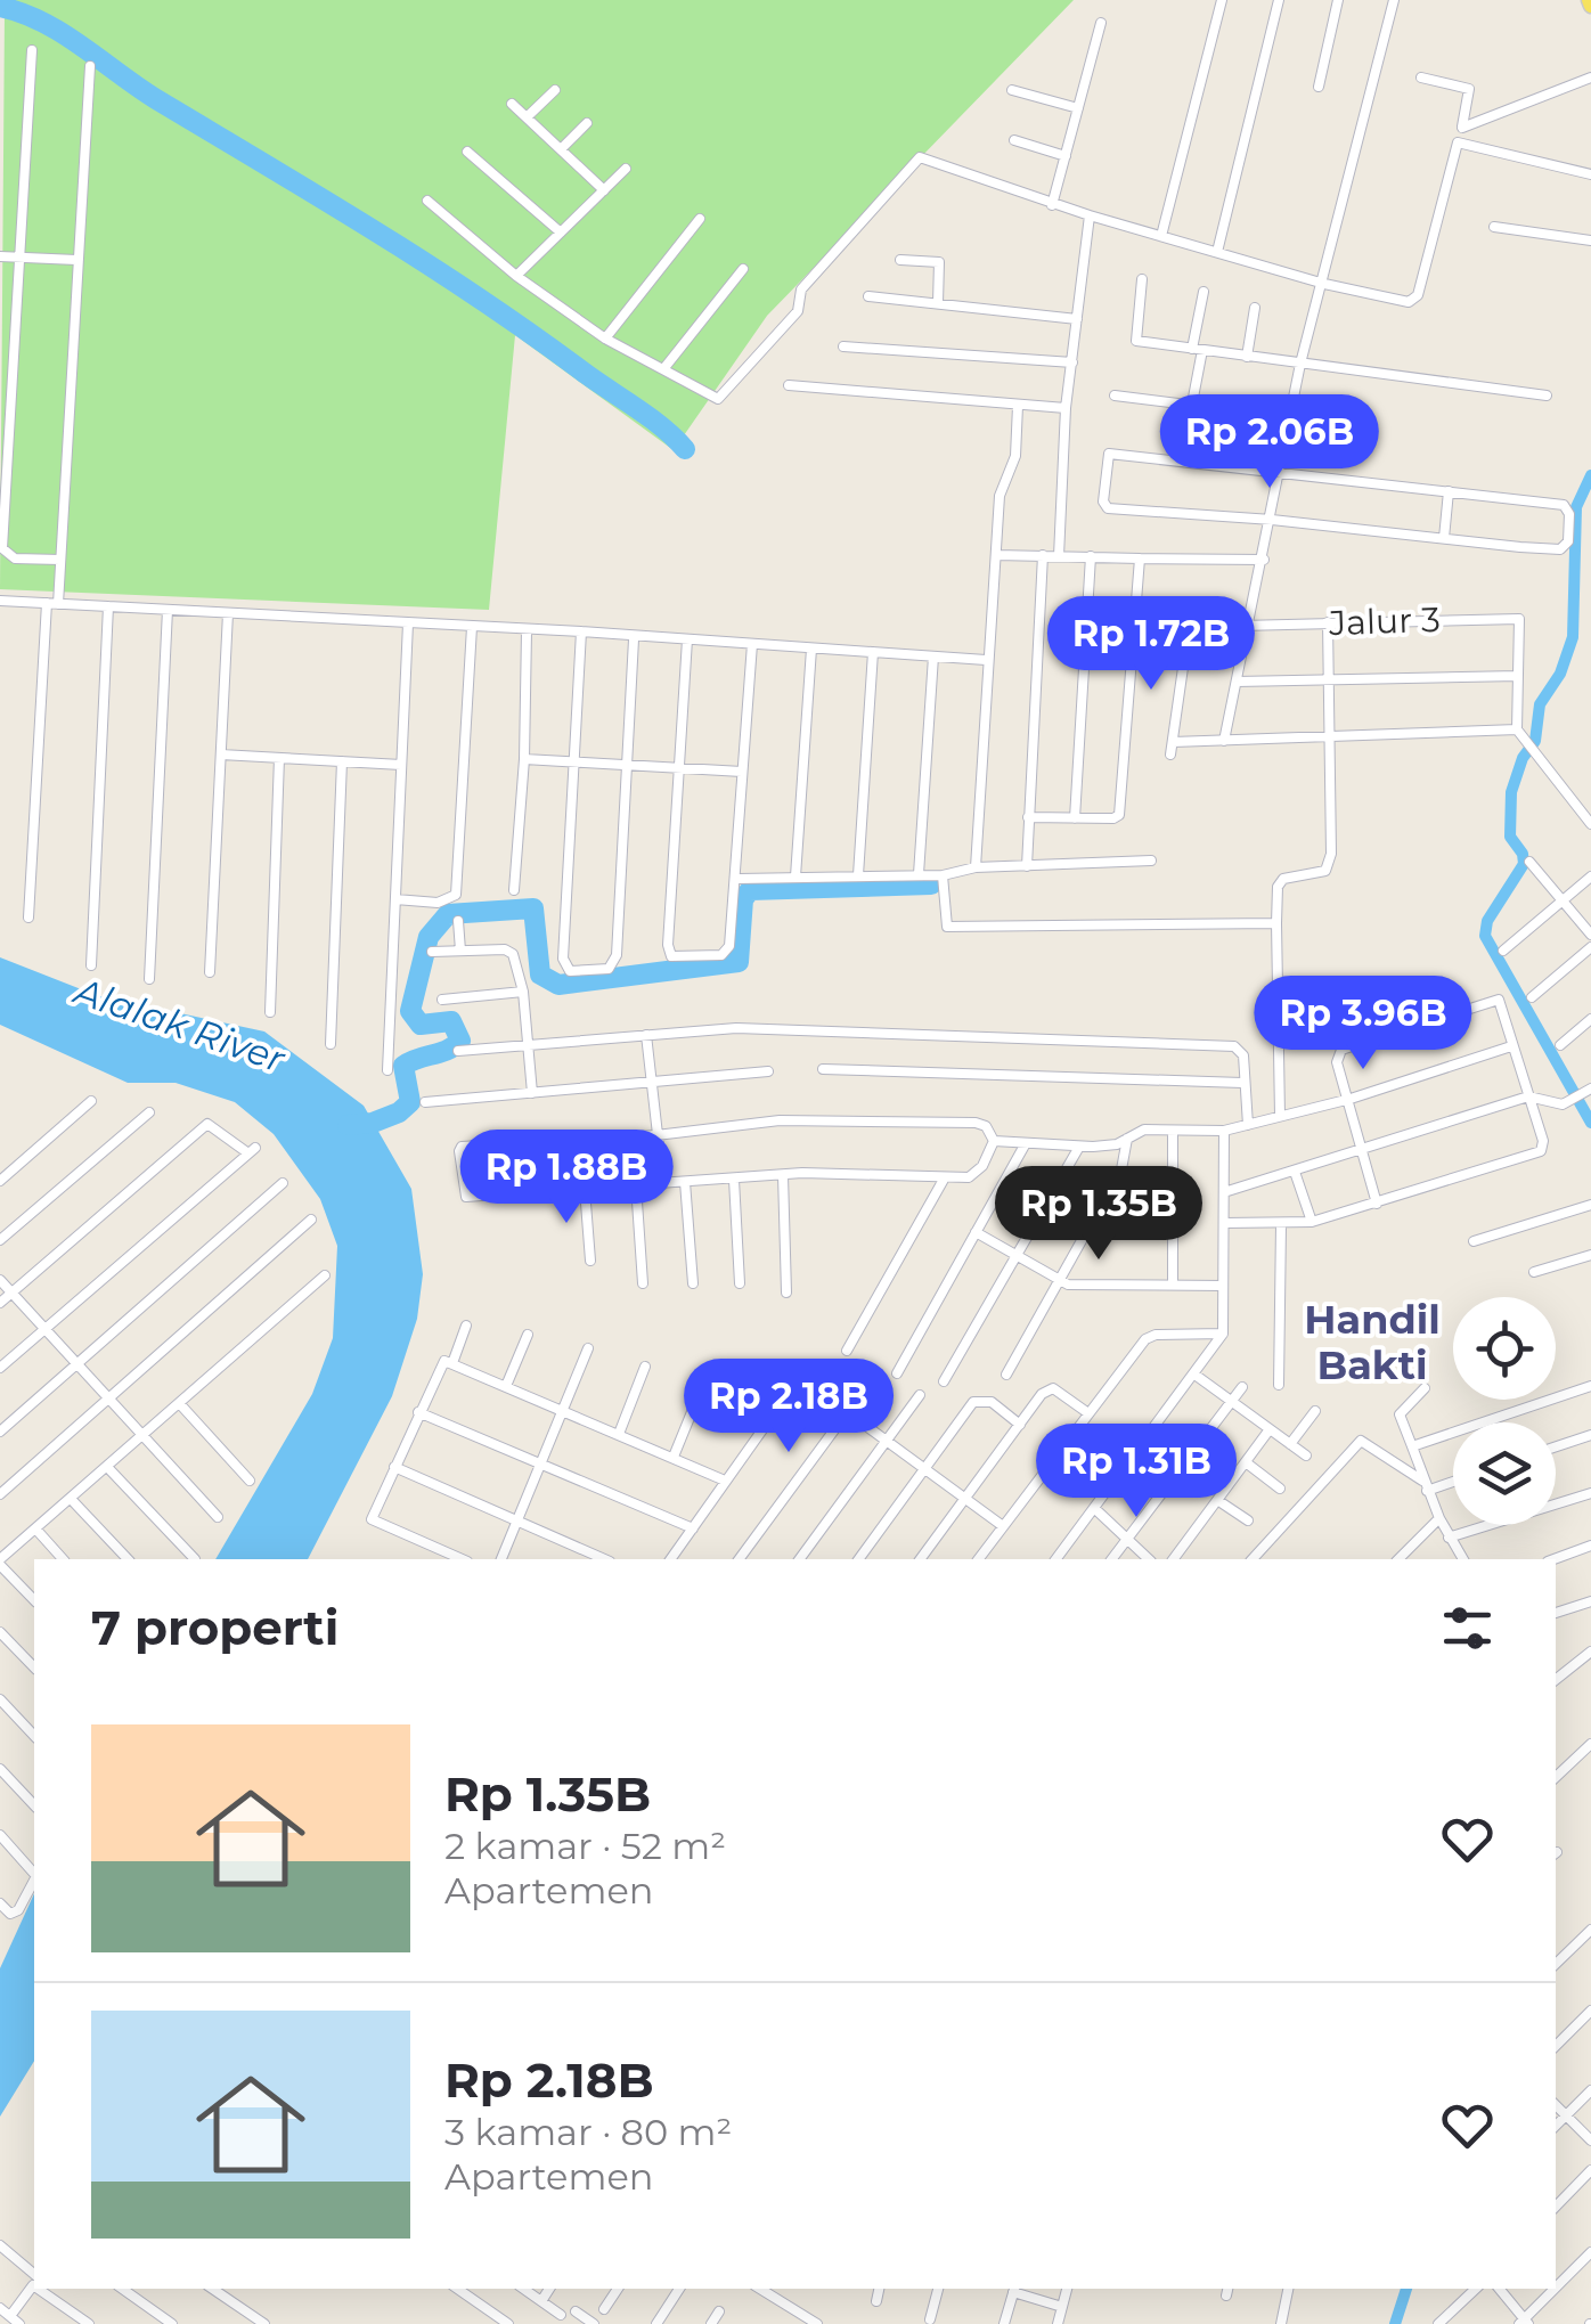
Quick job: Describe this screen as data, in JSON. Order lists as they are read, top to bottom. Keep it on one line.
{"streets":{"street":["Jalur 3"]},"districts":["Handil Bakti"],"water":["Alalak River"],"page":{"price":["Rp 2.06B","Rp 1.72B","Rp 3.96B","Rp 1.88B","Rp 1.35B","Rp 2.18B","Rp 1.31B"],"heading":"7 properti","list":[{"name":"Rp 1.35B","note":"2 kamar · 52 m² · Apartemen"},{"name":"Rp 2.18B","note":"3 kamar · 80 m² · Apartemen"}]}}
